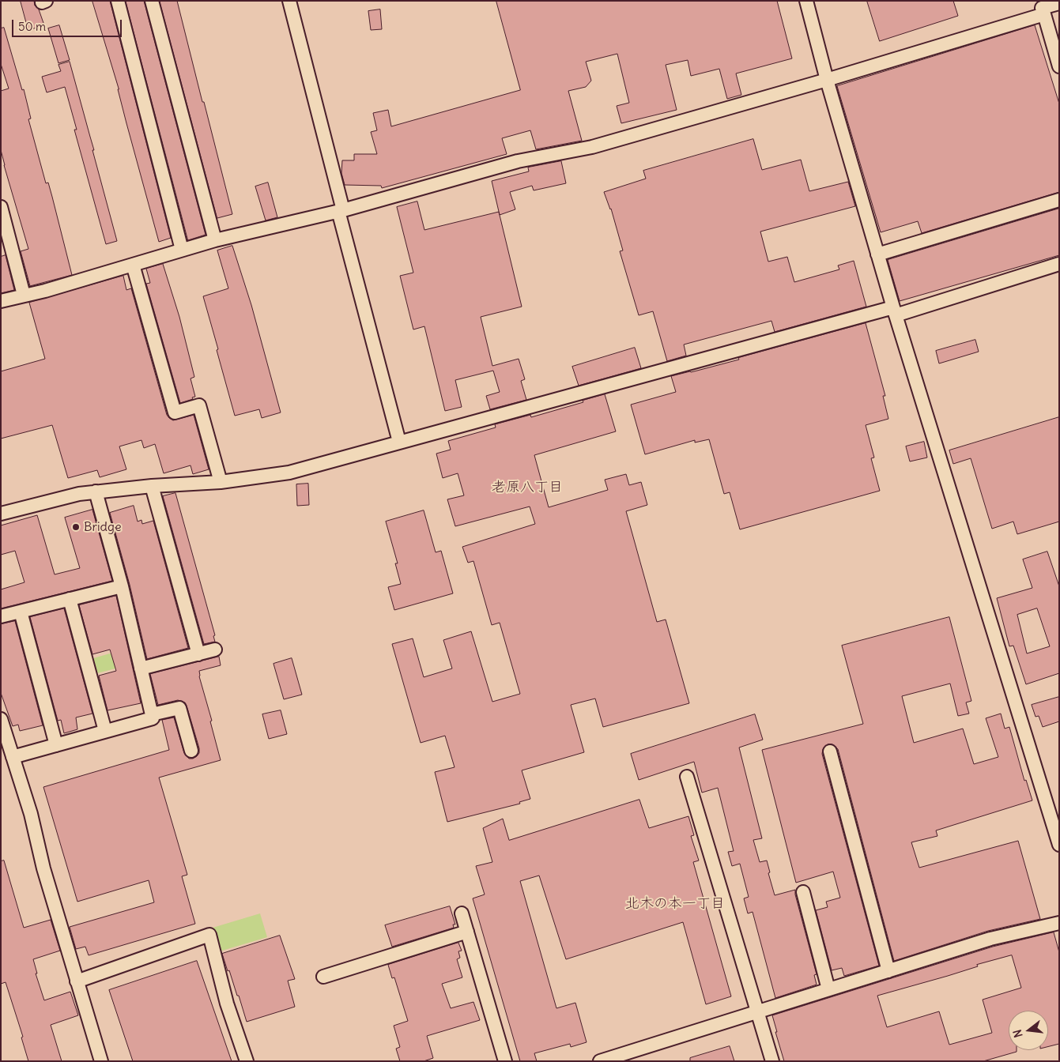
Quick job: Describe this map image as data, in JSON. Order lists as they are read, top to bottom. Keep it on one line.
{"districts":["老原八丁目","北木の本一丁目"],"places":["Bridge"],"scale_bar":"50 m","north":"left"}
